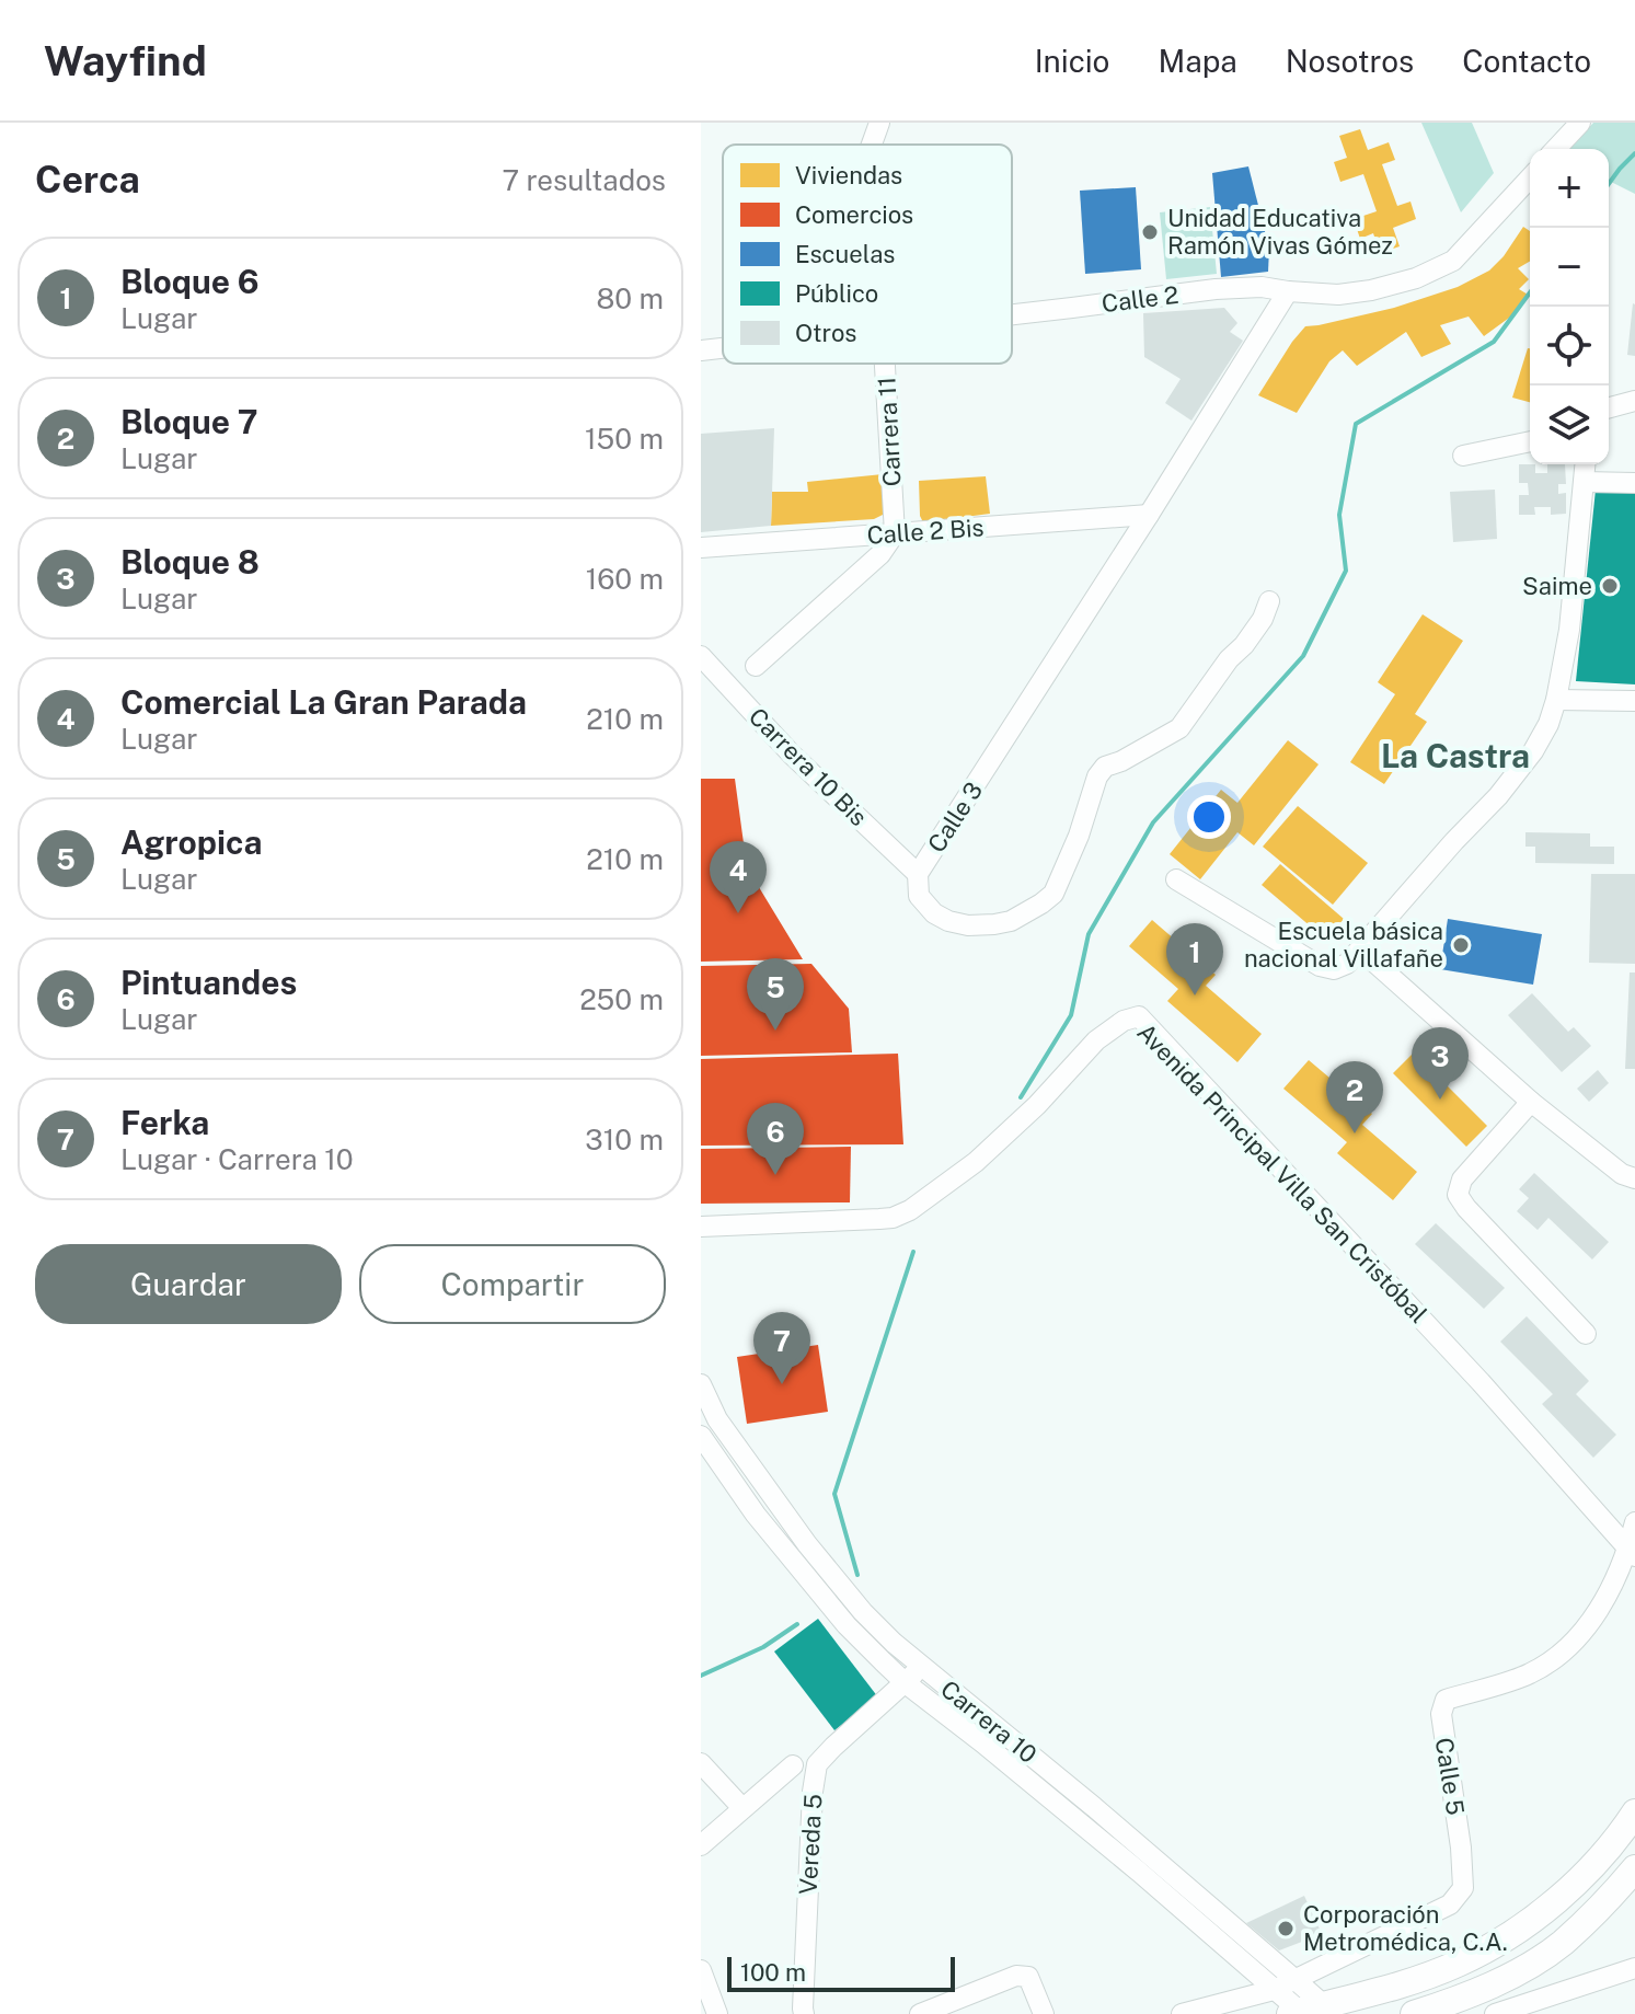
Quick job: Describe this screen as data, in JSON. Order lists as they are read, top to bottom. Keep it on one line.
{"streets":{"street":["Calle 2","Carrera 11","Calle 2 Bis","Carrera 10 Bis","Calle 3","Avenida Principal Villa San Cristóbal","Carrera 10","Calle 5","Vereda 5"]},"crossings":[["Calle 2","Calle 3"],["Carrera 11","Calle 2 Bis"],["Calle 2 Bis","Calle 3"],["Carrera 10 Bis","Calle 3"],["Avenida Principal Villa San Cristóbal","Calle 5"],["Carrera 10","Calle 5"],["Carrera 10","Vereda 5"]],"districts":["La Castra"],"places":["Unidad Educativa Ramón Vivas Gómez","Saime","Escuela básica nacional Villafañe","Corporación Metromédica, C.A."],"legend":["Viviendas","Comercios","Escuelas","Público","Otros"],"scale_bar":"100 m","page":{"header":"Wayfind","nav":["Inicio","Mapa","Nosotros","Contacto"],"heading":["Cerca","7 resultados"],"map_buttons":["+","−"],"list":[{"mark":"1","name":"Bloque 6","note":"Lugar","value":"80 m"},{"mark":"2","name":"Bloque 7","note":"Lugar","value":"150 m"},{"mark":"3","name":"Bloque 8","note":"Lugar","value":"160 m"},{"mark":"4","name":"Comercial La Gran Parada","note":"Lugar","value":"210 m"},{"mark":"5","name":"Agropica","note":"Lugar","value":"210 m"},{"mark":"6","name":"Pintuandes","note":"Lugar","value":"250 m"},{"mark":"7","name":"Ferka","note":"Lugar · Carrera 10","value":"310 m"}],"pins":["4","1","5","3","2","6","7"],"buttons":["Guardar","Compartir"],"scale":"100 m"}}
